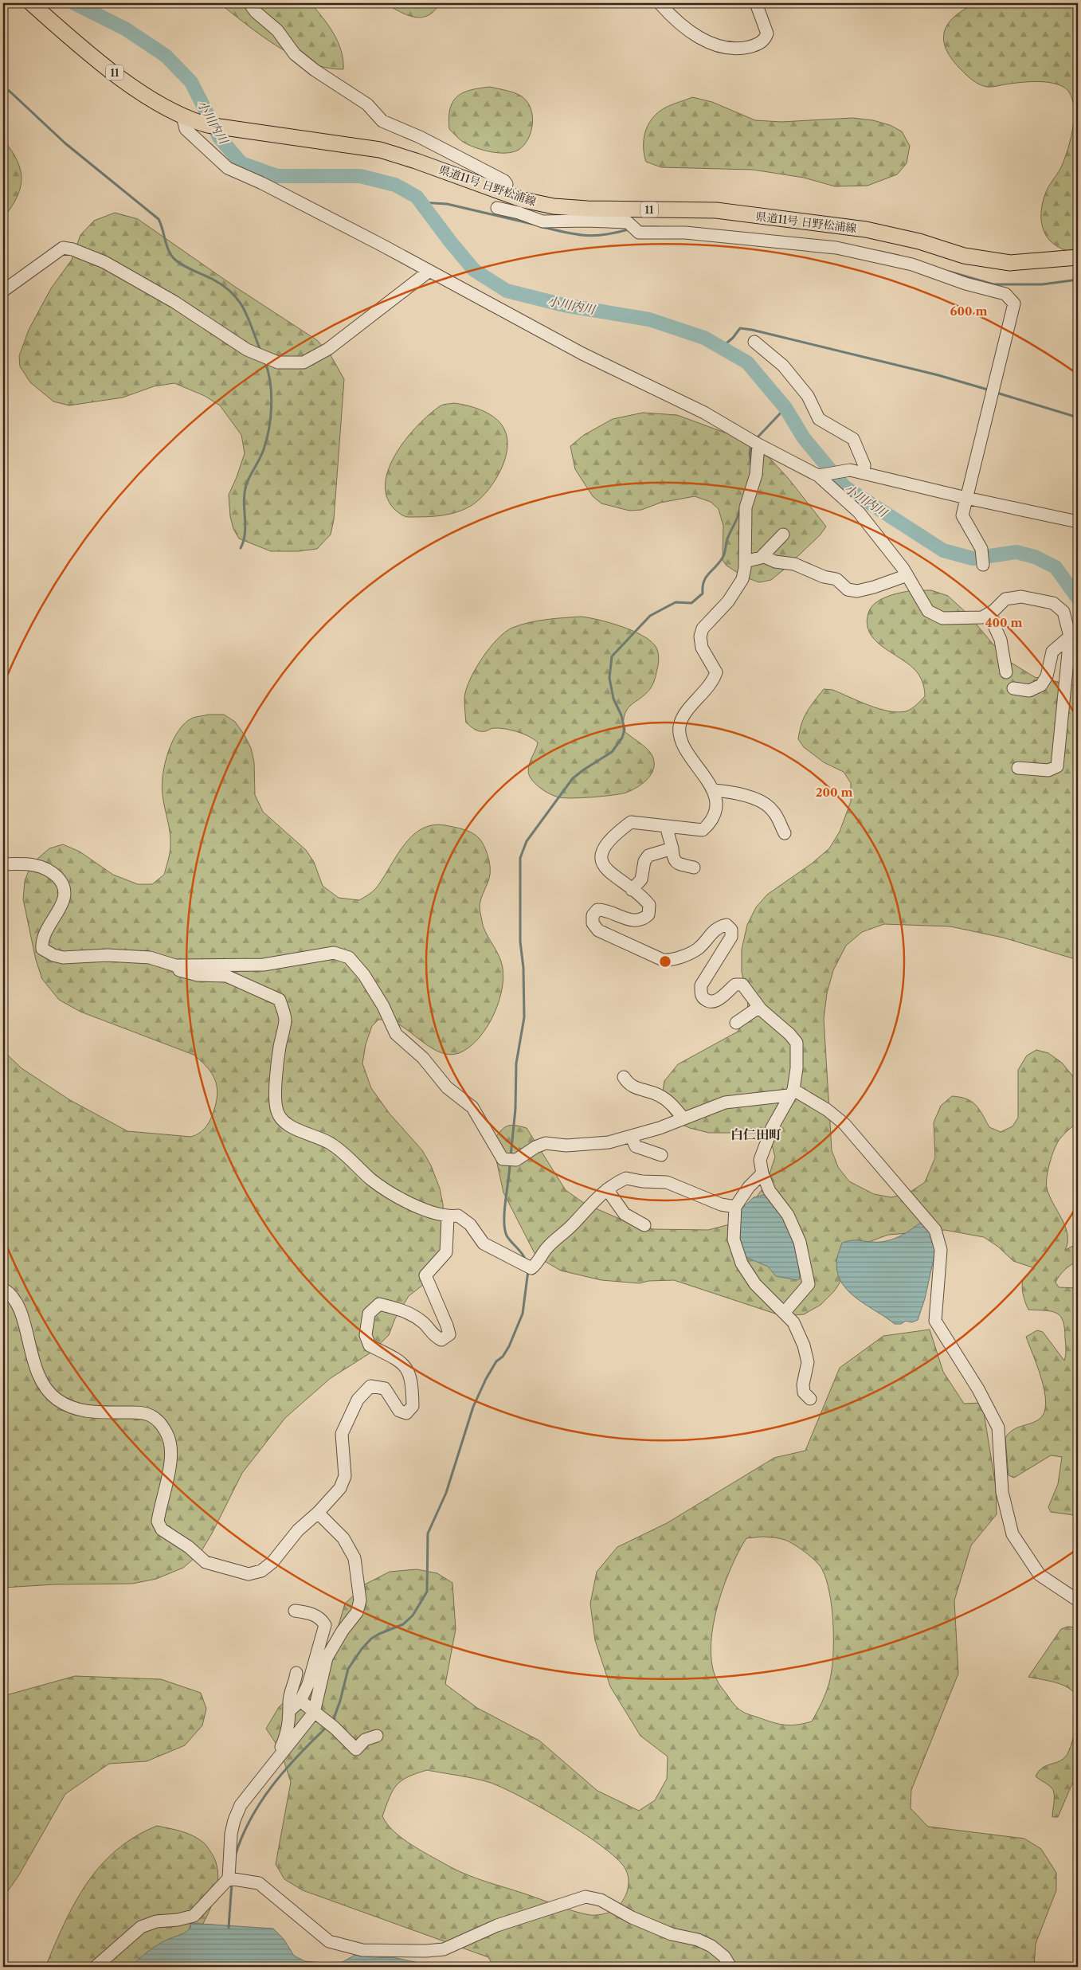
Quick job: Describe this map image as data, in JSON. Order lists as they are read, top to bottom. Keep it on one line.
{"streets":{"main road":["11","県道11号 日野松浦線"]},"districts":["白仁田町"],"water":["小川内川"],"rings":["600 m","400 m","200 m"]}
